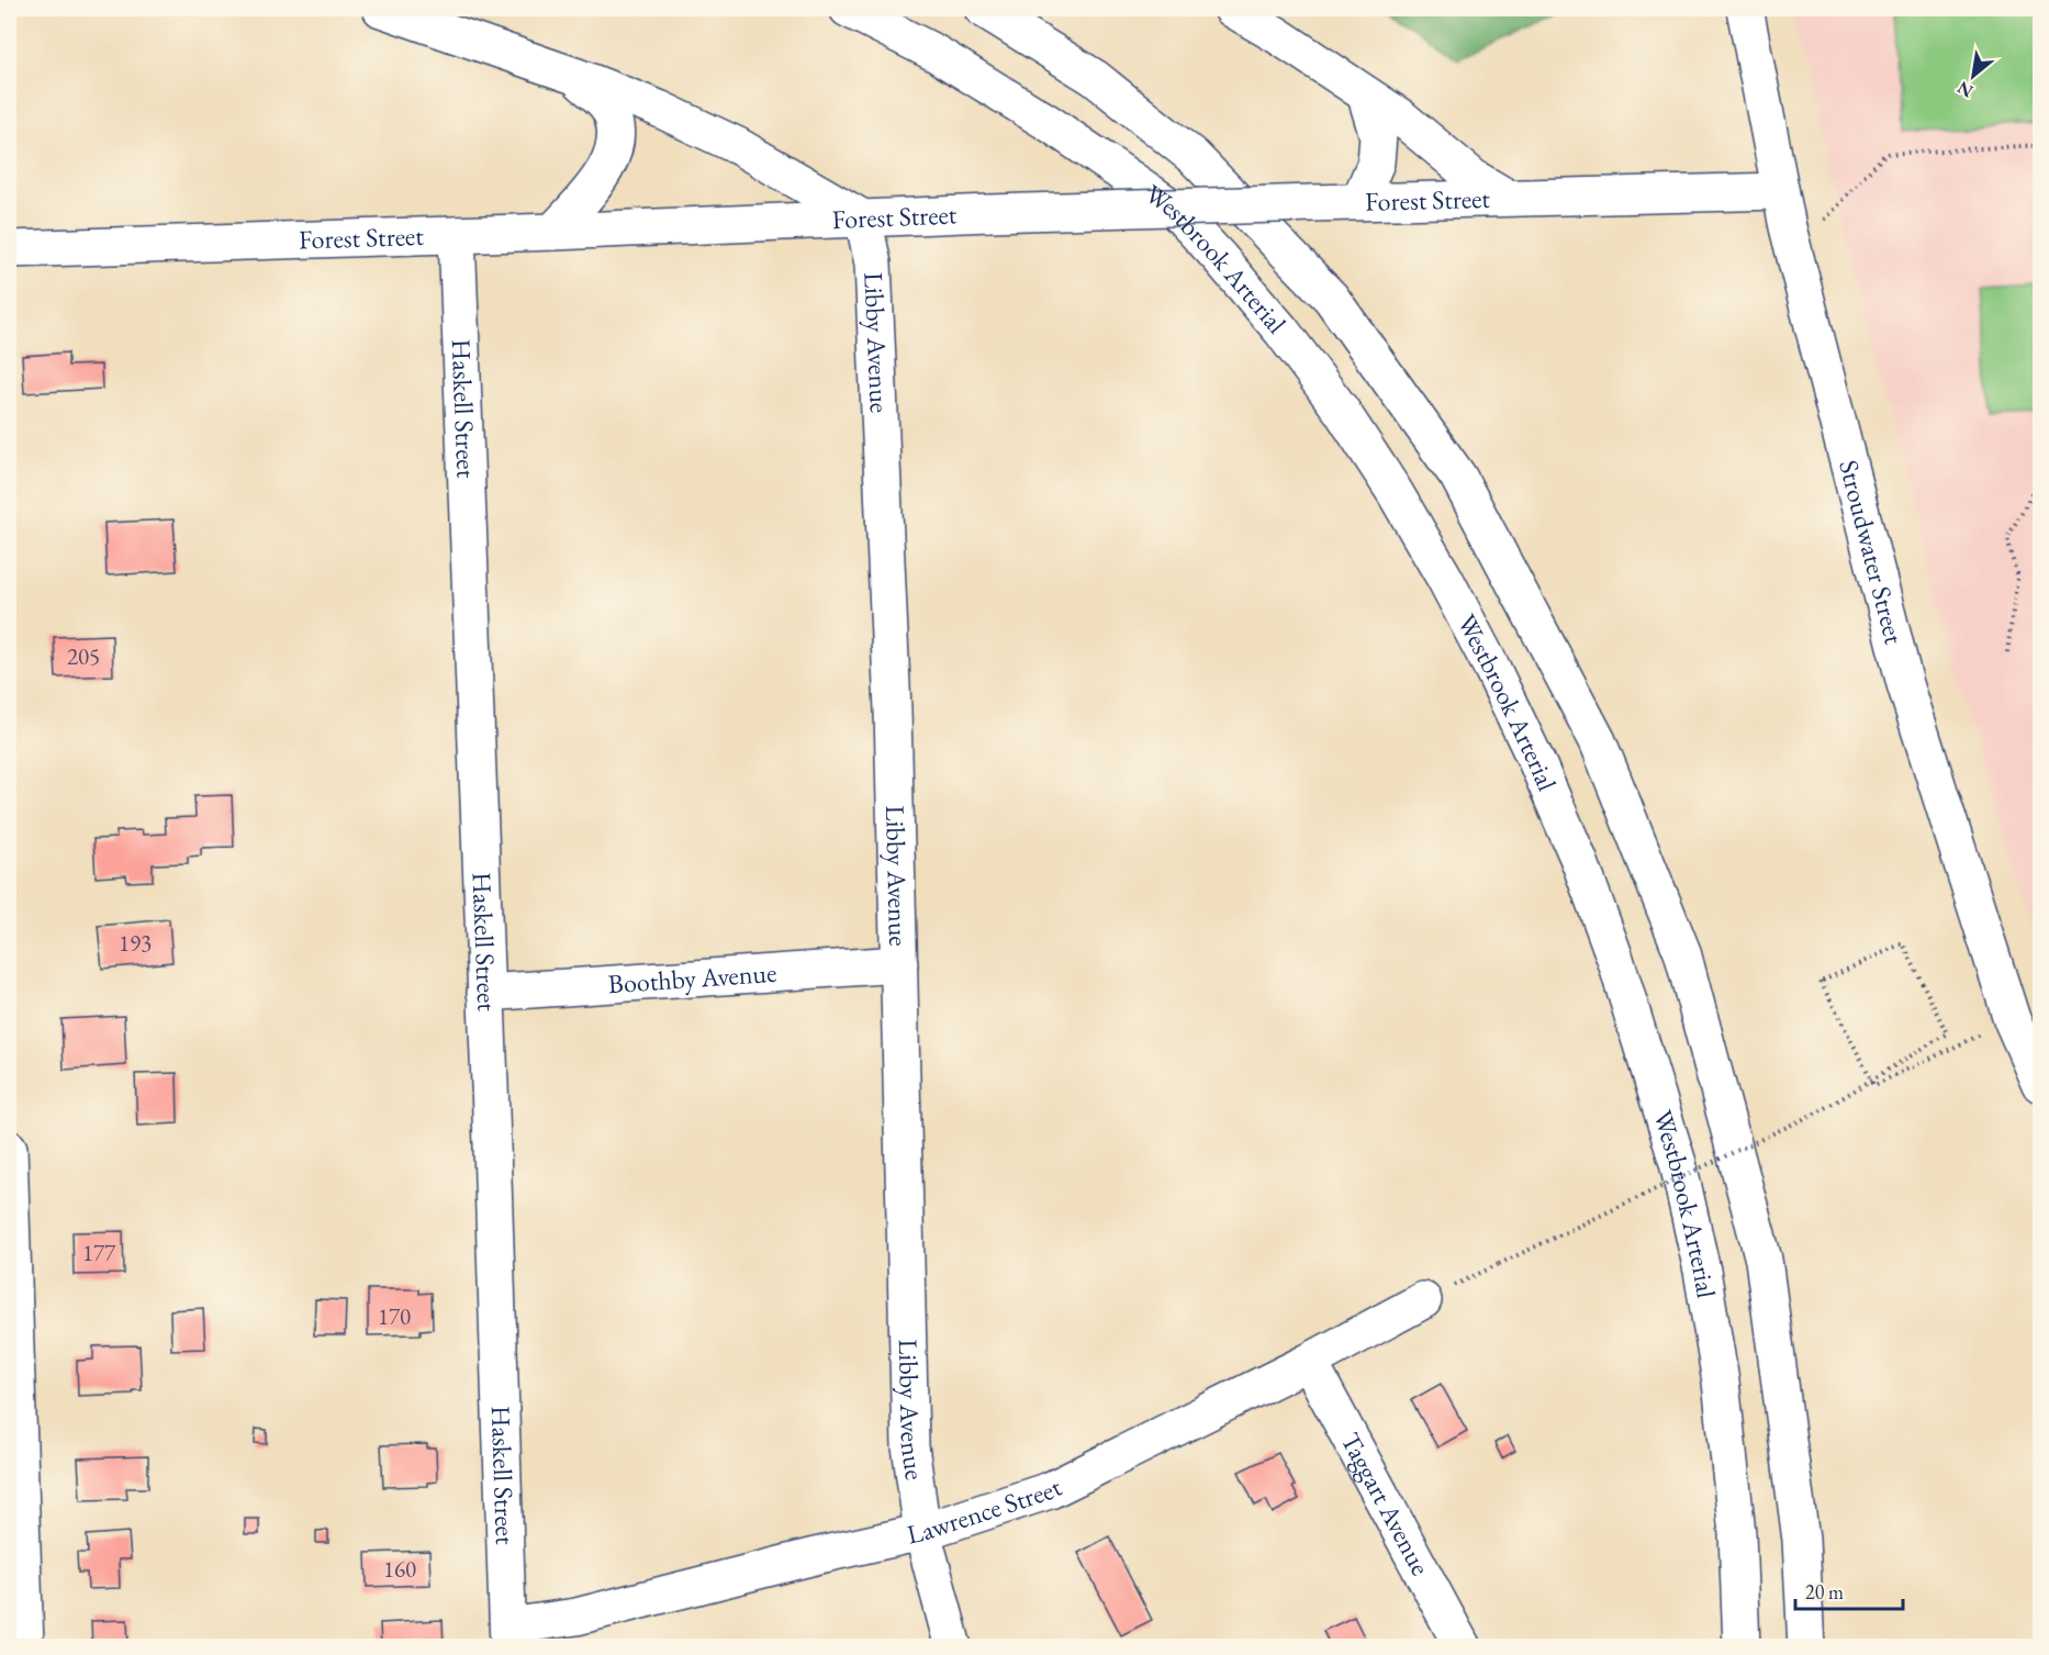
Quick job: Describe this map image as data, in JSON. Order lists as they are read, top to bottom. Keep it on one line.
{"streets":{"main road":["Forest Street","Westbrook Arterial","Libby Avenue","Haskell Street","Stroudwater Street","Boothby Avenue","Taggart Avenue","Lawrence Street"]},"crossings":[["Forest Street","Libby Avenue"],["Forest Street","Haskell Street"],["Forest Street","Stroudwater Street"],["Libby Avenue","Boothby Avenue"],["Libby Avenue","Lawrence Street"],["Haskell Street","Boothby Avenue"],["Haskell Street","Lawrence Street"],["Taggart Avenue","Lawrence Street"]],"house_numbers":["205","193","177","170","160"],"scale_bar":"20 m","north":"bottom left"}
